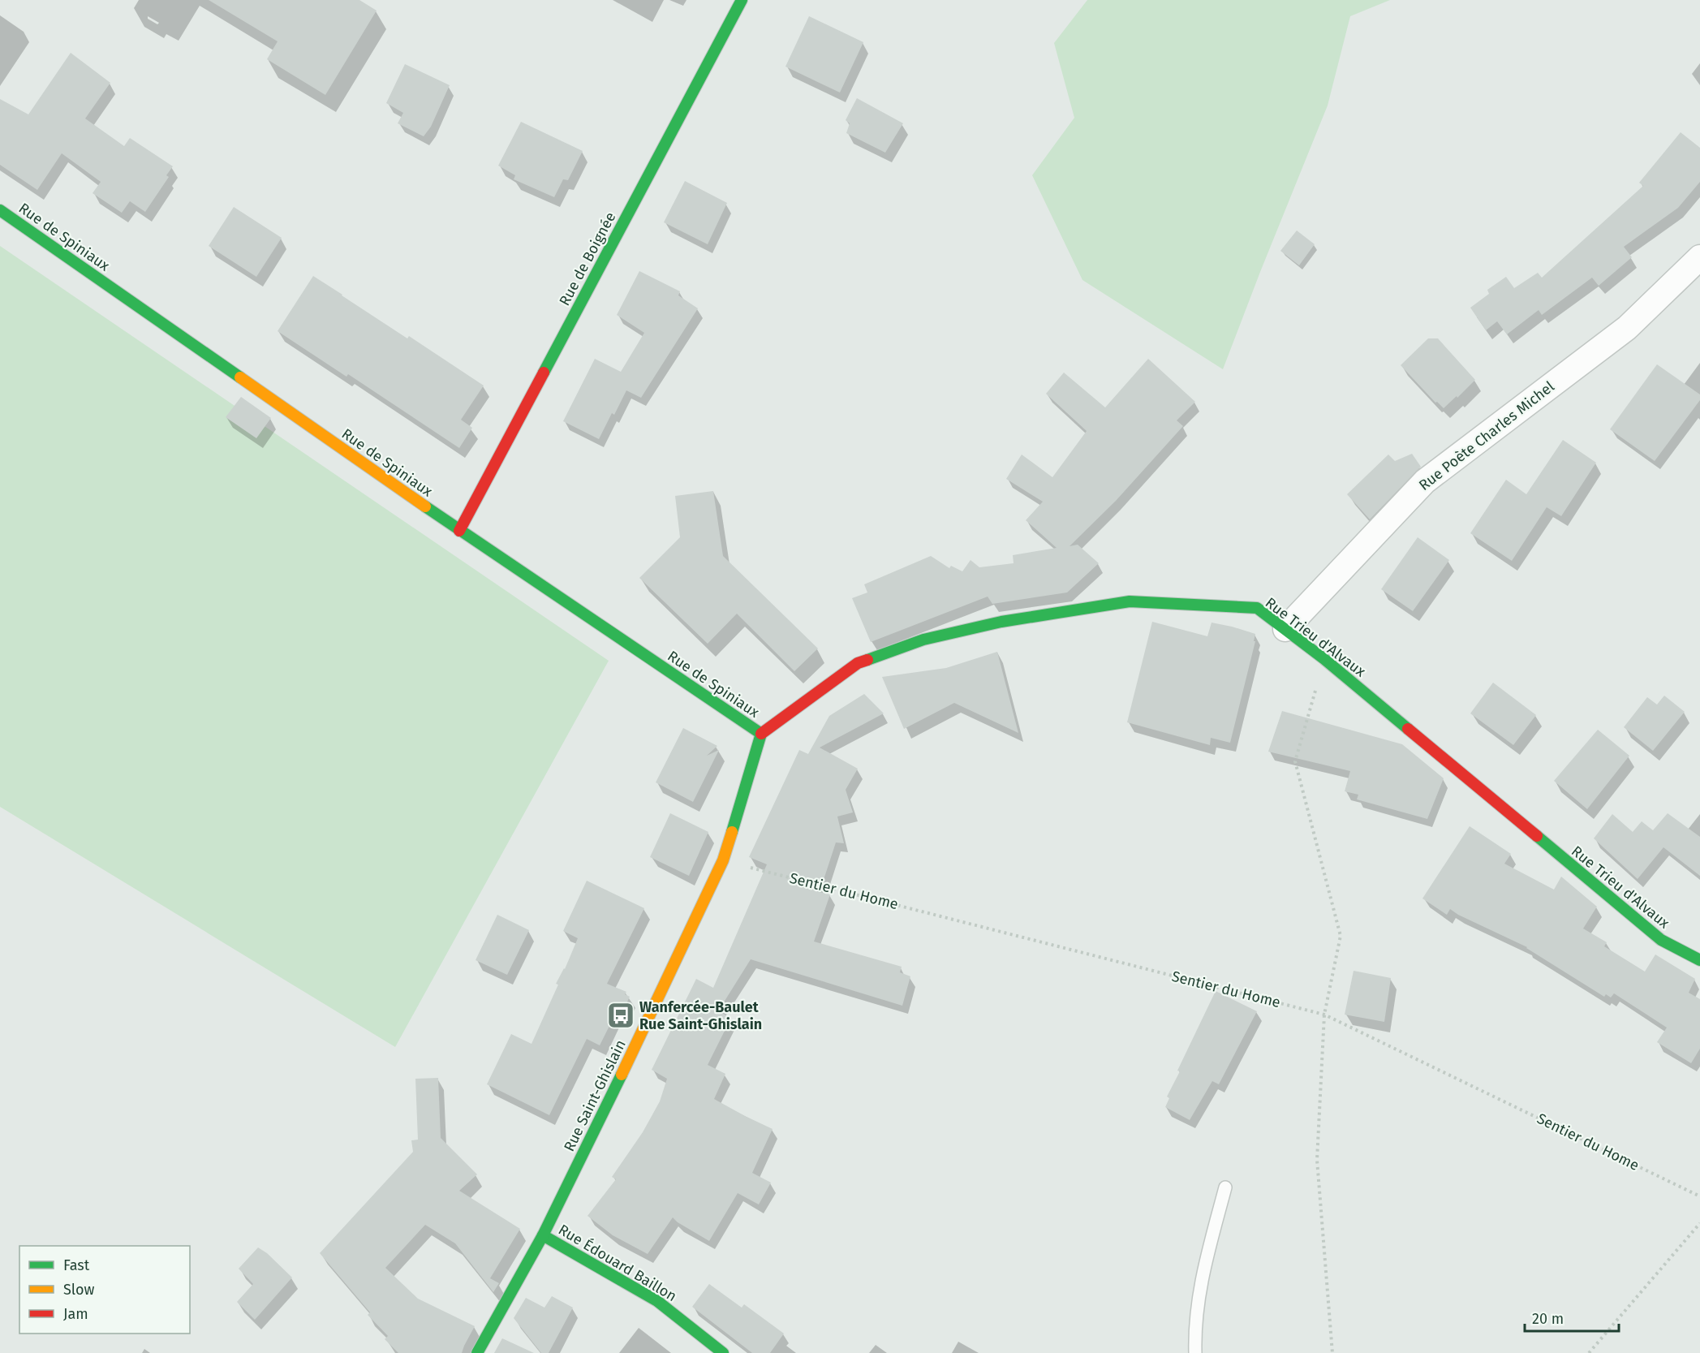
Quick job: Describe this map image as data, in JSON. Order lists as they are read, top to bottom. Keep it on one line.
{"streets":{"main road":["Rue de Spiniaux","Rue de Boignée","Rue Trieu d'Alvaux","Rue Saint-Ghislain","Rue Édouard Baillon"],"street":["Rue Poète Charles Michel"],"path":["Sentier du Home"]},"crossings":[["Rue de Spiniaux","Rue de Boignée"],["Rue de Spiniaux","Rue Trieu d'Alvaux"],["Rue de Spiniaux","Rue Saint-Ghislain"],["Rue Poète Charles Michel","Rue Trieu d'Alvaux"],["Rue Trieu d'Alvaux","Rue Saint-Ghislain"],["Sentier du Home","Rue Saint-Ghislain"],["Rue Saint-Ghislain","Rue Édouard Baillon"]],"places":{"bus stop":["Wanfercée-Baulet Rue Saint-Ghislain"]},"legend":["Fast","Slow","Jam"],"scale_bar":"20 m"}
